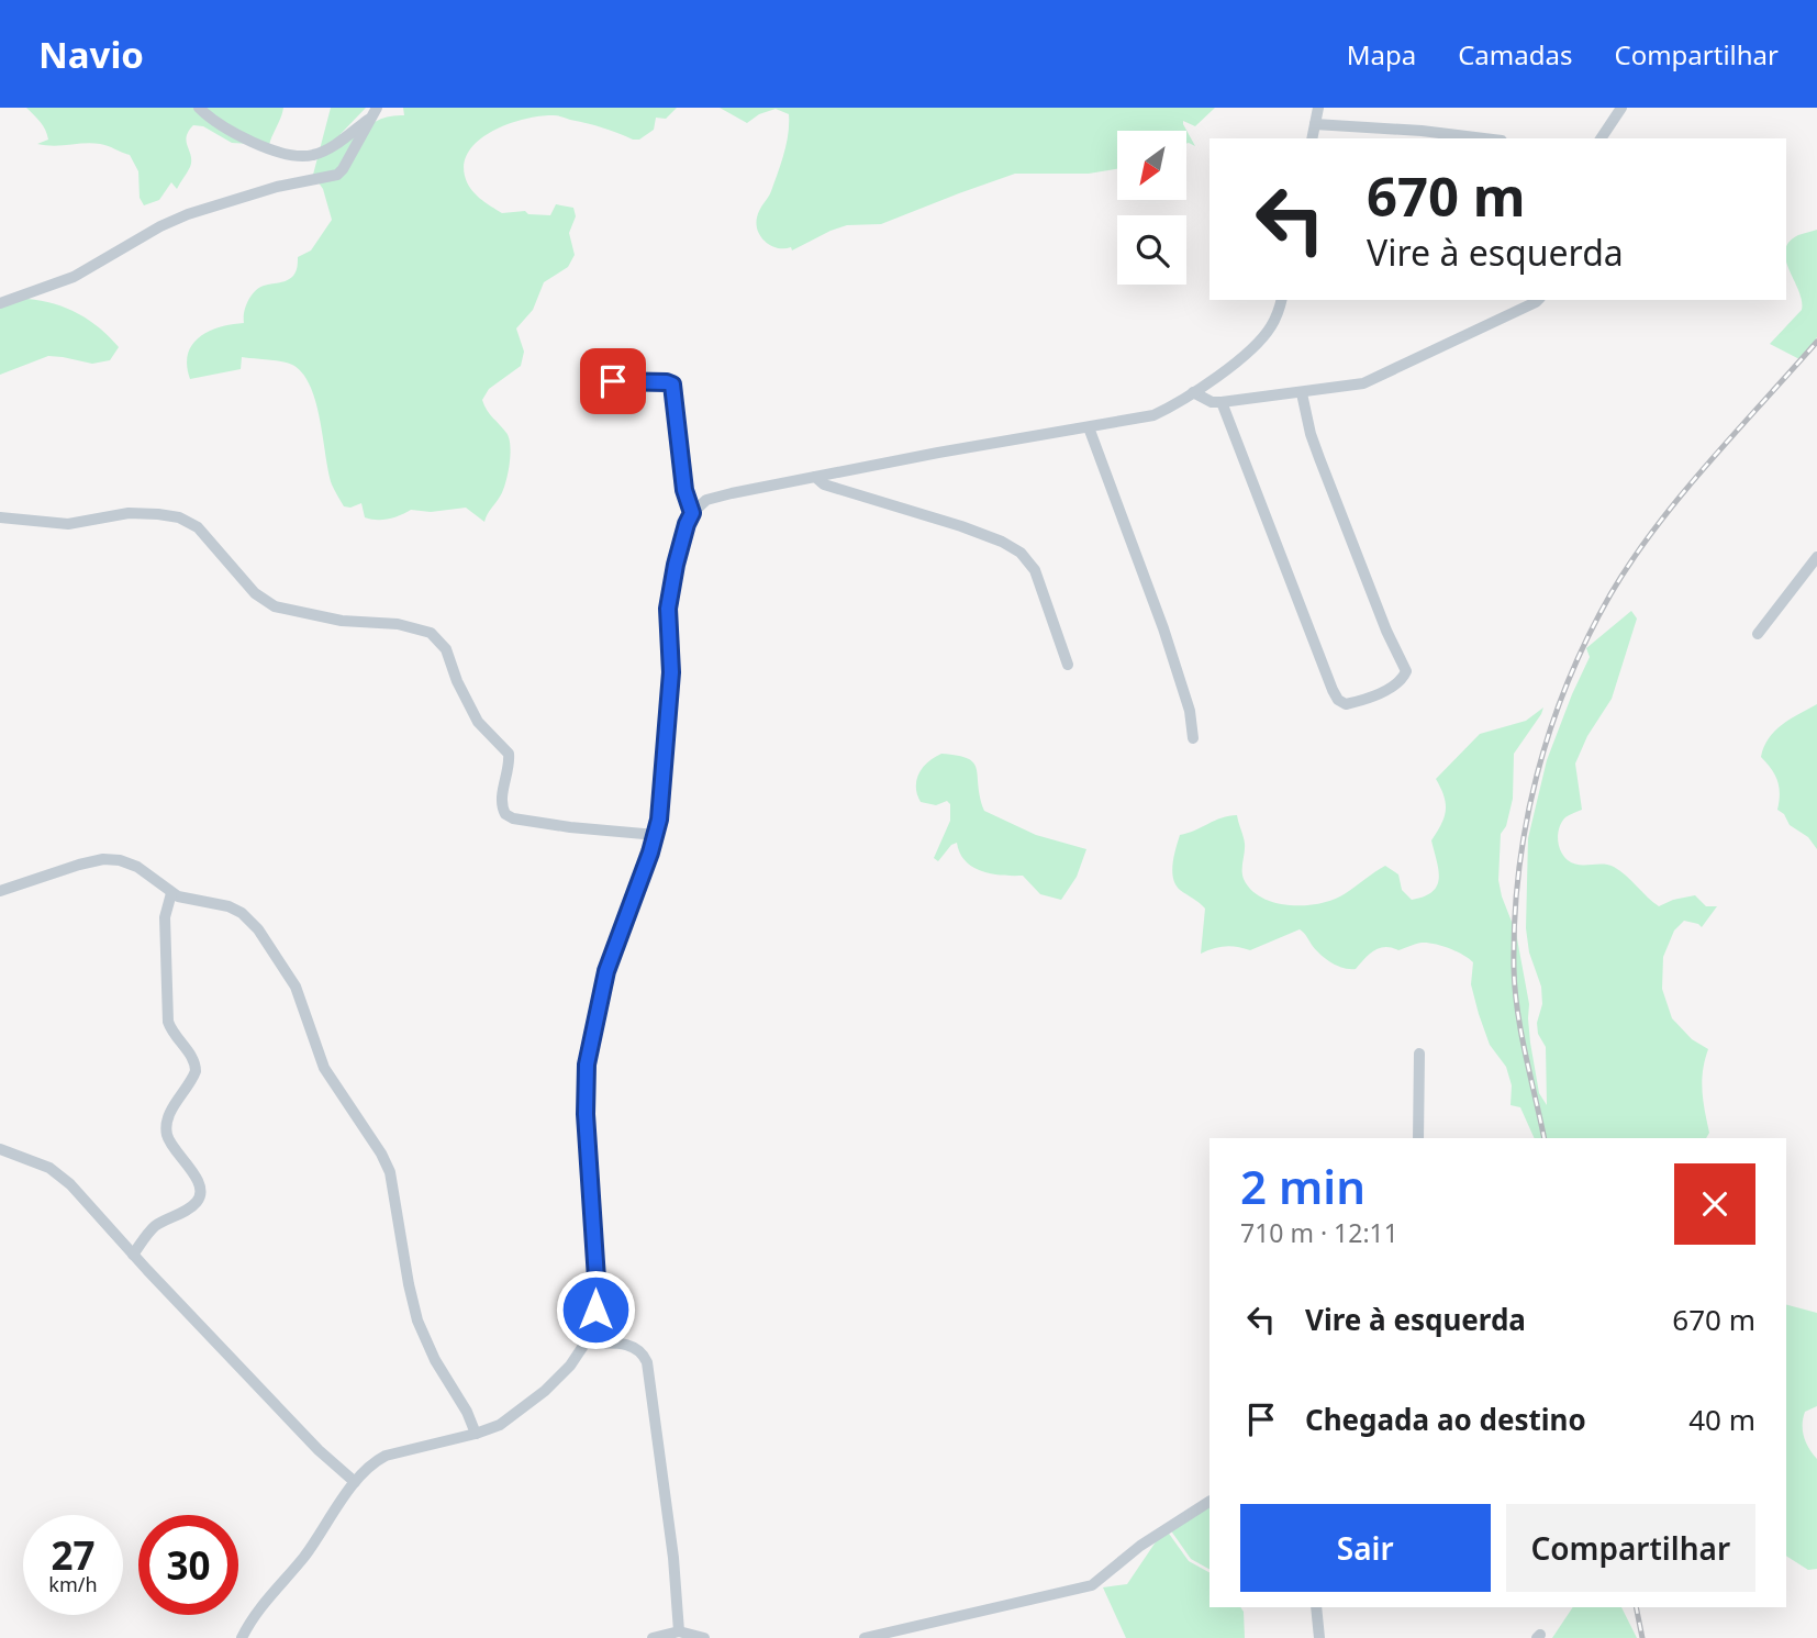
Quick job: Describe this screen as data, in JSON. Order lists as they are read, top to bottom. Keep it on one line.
{"north":"bottom left","page":{"header":"Navio","nav":["Mapa","Camadas","Compartilhar"],"turn":["670 m","Vire à esquerda"],"heading":["2 min","710 m · 12:11"],"list":[{"name":"Vire à esquerda","value":"670 m"},{"name":"Chegada ao destino","value":"40 m"}],"buttons":["Sair","Compartilhar"],"speed":"27 km/h","limit":"30"}}
